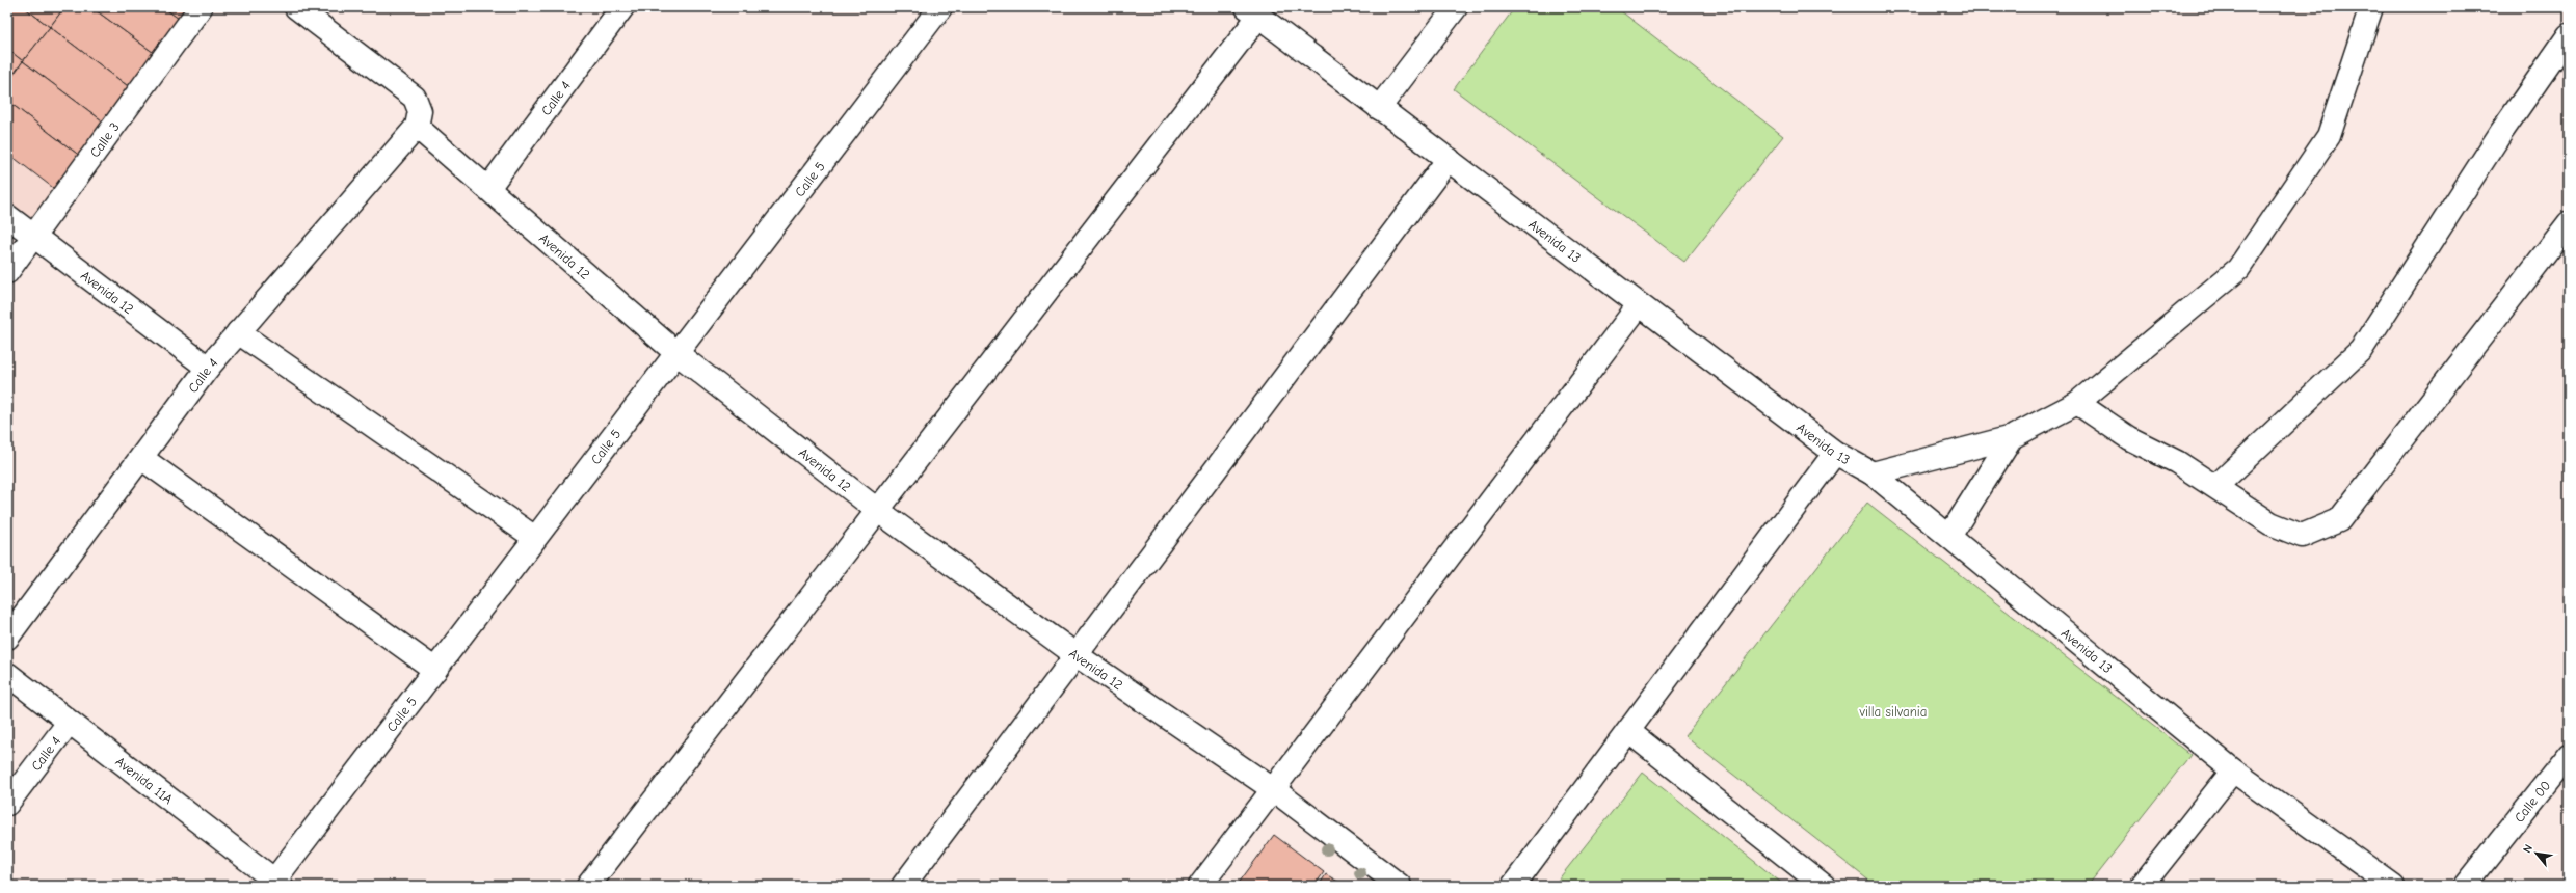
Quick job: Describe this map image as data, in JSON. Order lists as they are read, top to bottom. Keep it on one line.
{"streets":{"street":["Calle 4","Calle 3","Calle 5","Avenida 13","Avenida 12","Avenida 11A","Calle 00"]},"crossings":[["Calle 4","Avenida 12"],["Calle 4","Avenida 11A"],["Calle 3","Avenida 12"],["Calle 5","Avenida 12"],["Calle 5","Avenida 11A"]],"parks":["villa silvania"],"north":"top left"}
